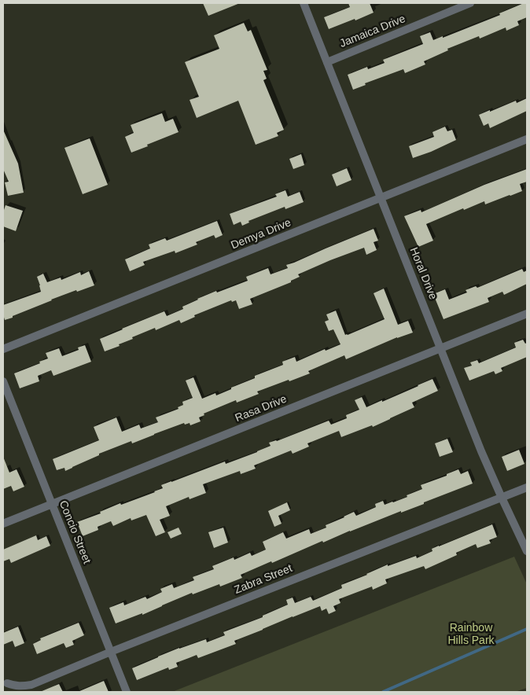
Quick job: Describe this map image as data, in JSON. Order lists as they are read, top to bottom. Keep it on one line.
{"streets":{"street":["Jamaica Drive","Demya Drive","Horal Drive","Rasa Drive","Concio Street","Zabra Street"]},"crossings":[["Jamaica Drive","Horal Drive"],["Demya Drive","Horal Drive"],["Horal Drive","Rasa Drive"],["Horal Drive","Zabra Street"],["Rasa Drive","Concio Street"],["Concio Street","Zabra Street"]],"parks":["Rainbow Hills Park"]}
